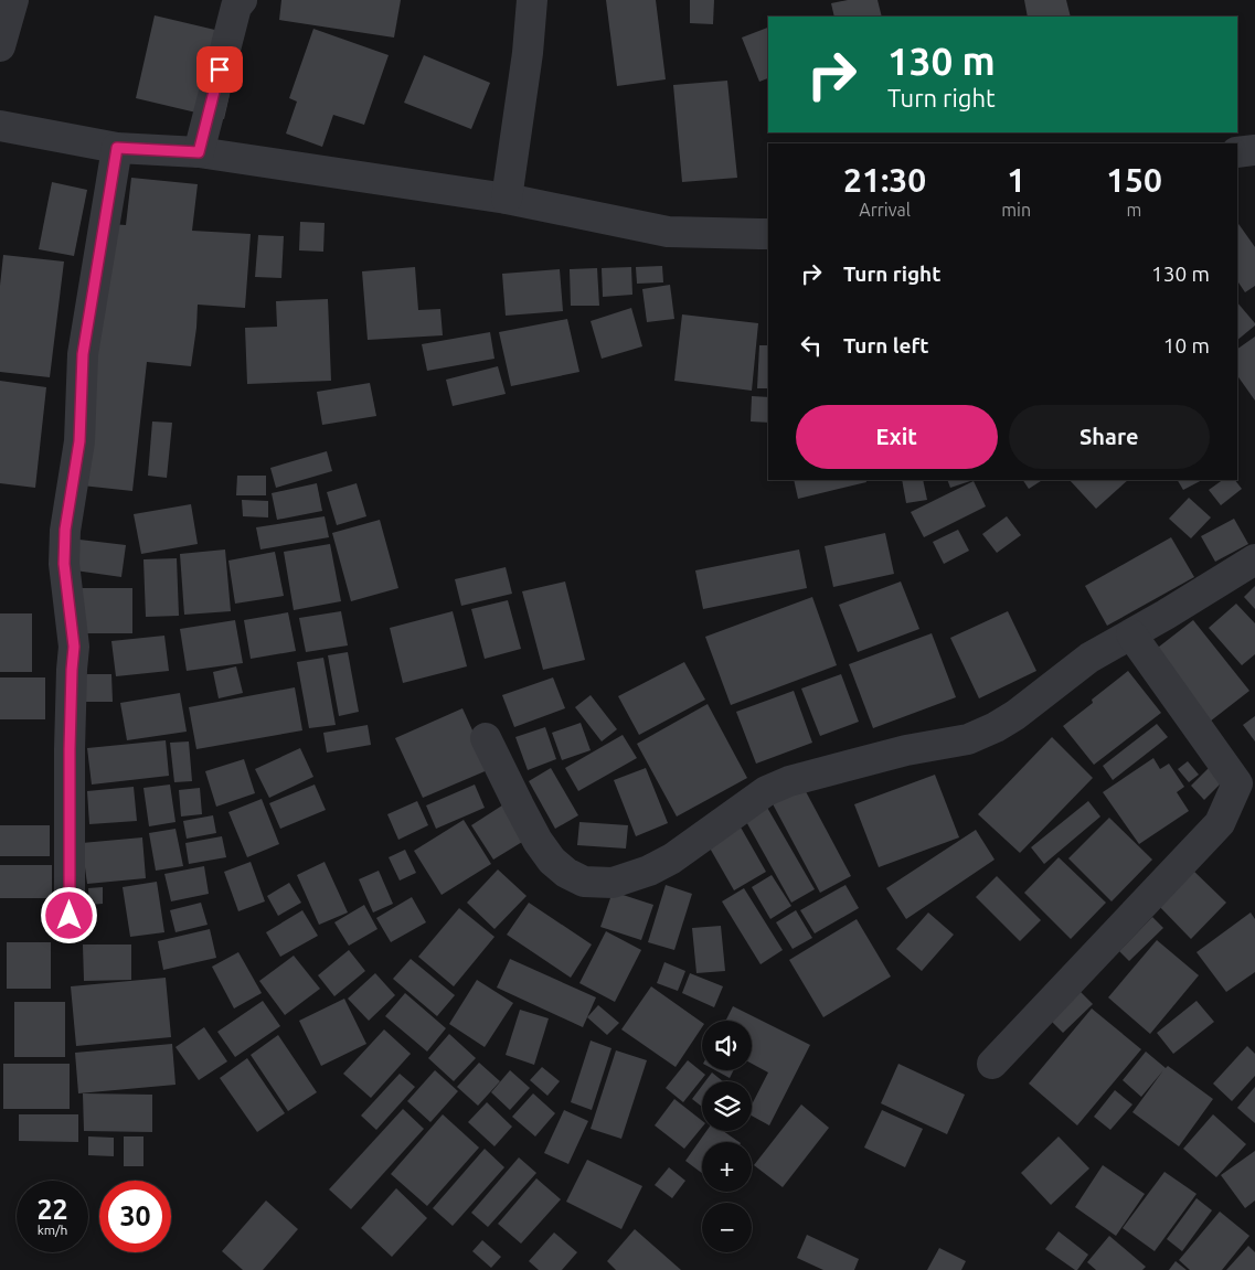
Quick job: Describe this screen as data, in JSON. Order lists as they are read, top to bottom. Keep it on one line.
{"page":{"turn":["130 m","Turn right"],"eta":["21:30","Arrival","1","min","150","m"],"list":[{"name":"Turn right","value":"130 m"},{"name":"Turn left","value":"10 m"}],"buttons":["Exit","Share"],"map_buttons":["+","−"],"speed":"22 km/h","limit":"30"}}
